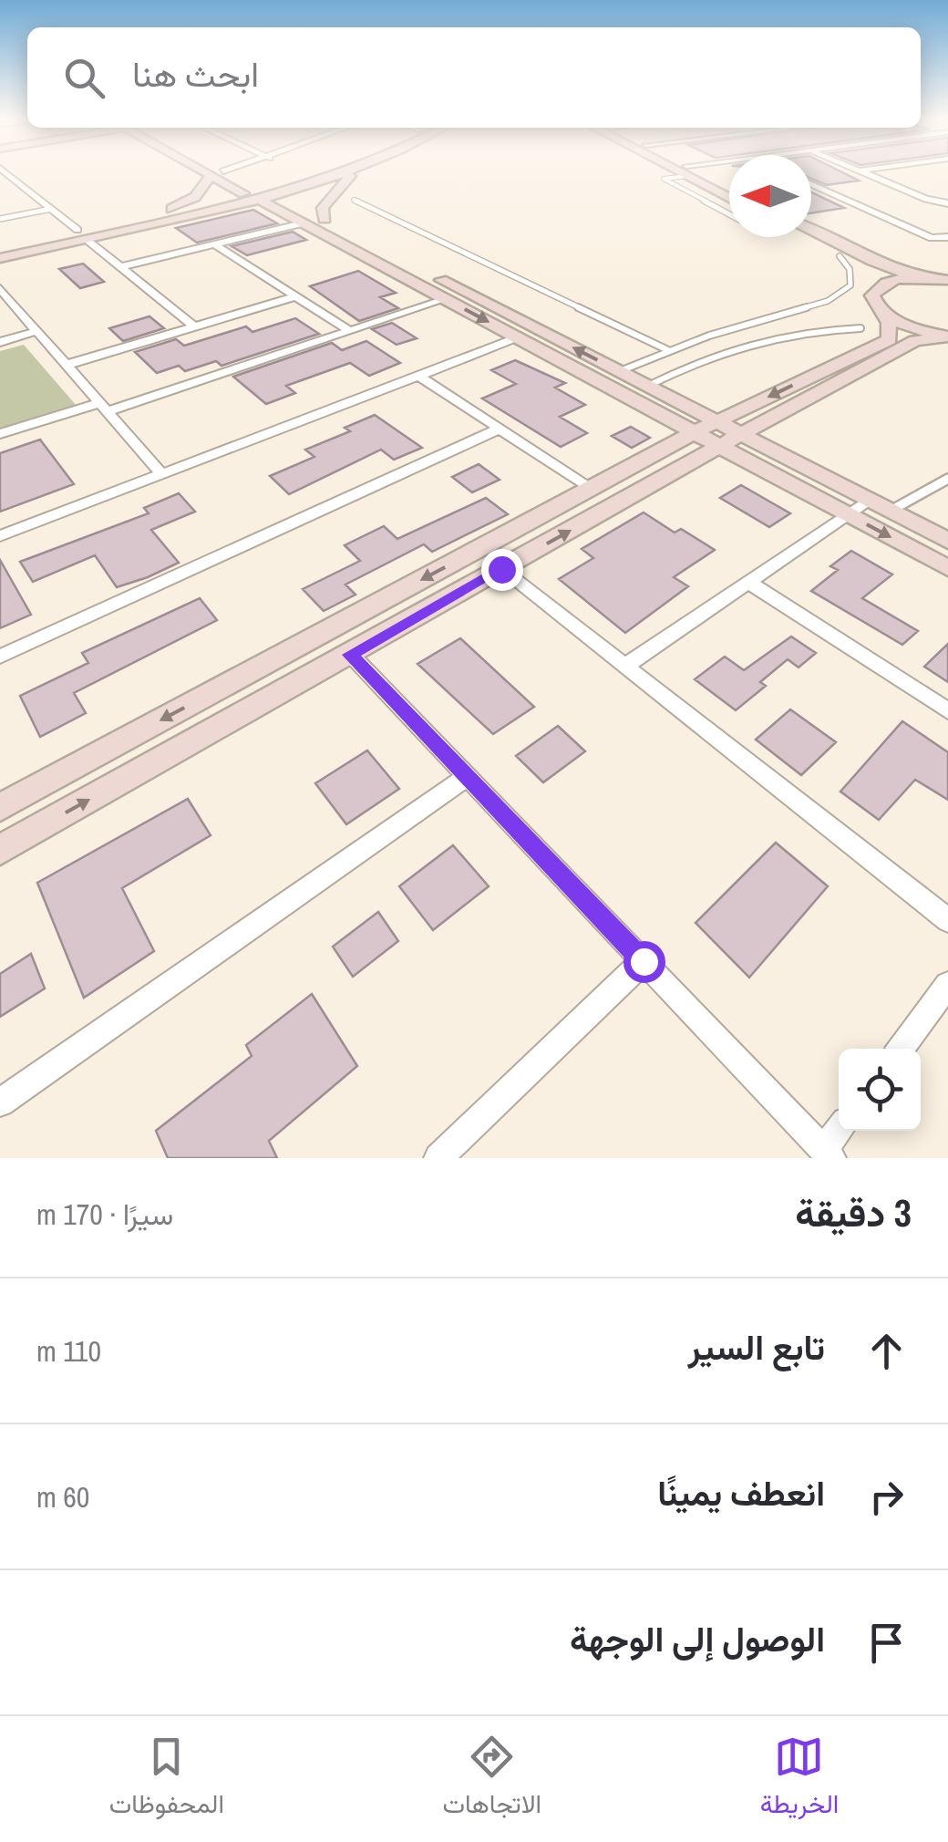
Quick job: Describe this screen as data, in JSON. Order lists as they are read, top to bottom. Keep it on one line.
{"north":"left","page":{"search":"ابحث هنا","heading":["3 دقيقة","سيرًا · 170 m"],"list":[["تابع السير","110 m"],["انعطف يمينًا","60 m"],"الوصول إلى الوجهة"],"nav":["الخريطة","الاتجاهات","المحفوظات"]}}
